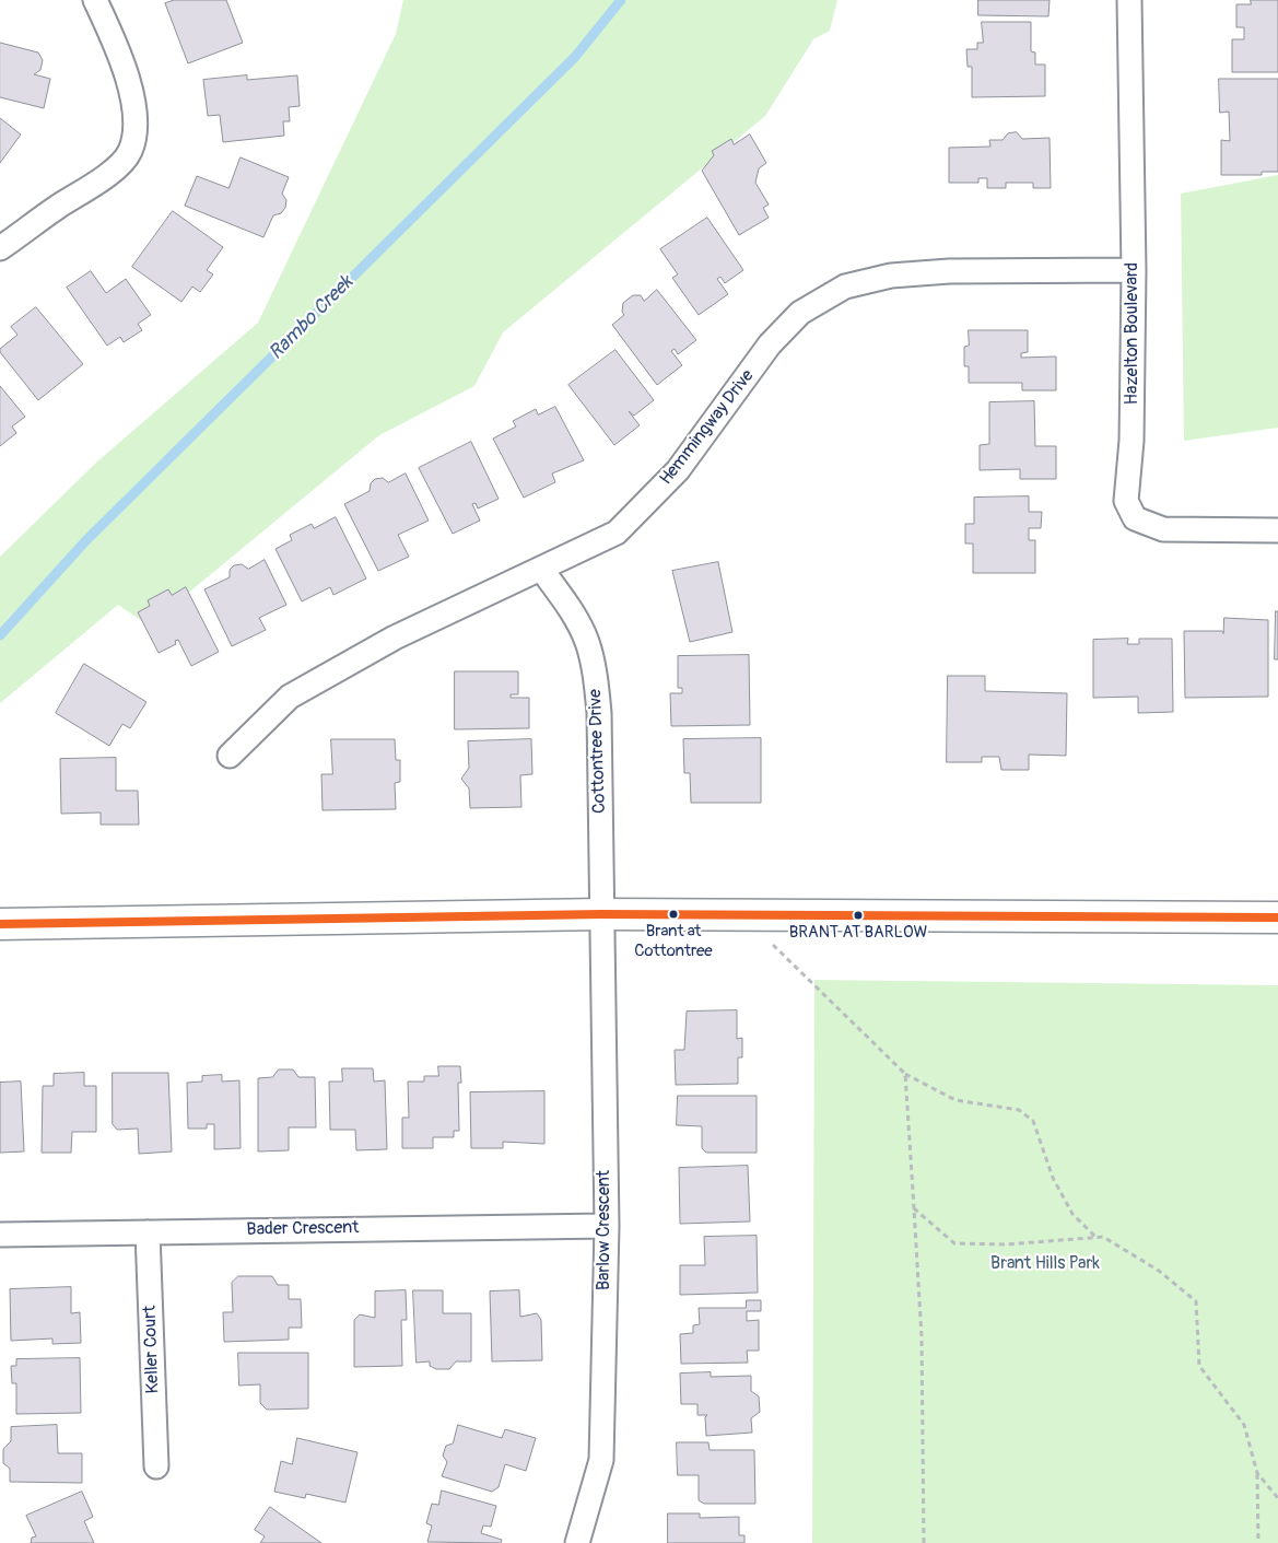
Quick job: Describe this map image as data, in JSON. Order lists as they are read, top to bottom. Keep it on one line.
{"streets":{"street":["Hazelton Boulevard","Hemmingway Drive","Cottontree Drive","Bader Crescent","Barlow Crescent","Keller Court"]},"crossings":[["Hazelton Boulevard","Hemmingway Drive"],["Hemmingway Drive","Cottontree Drive"],["Cottontree Drive","Barlow Crescent"],["Bader Crescent","Barlow Crescent"],["Bader Crescent","Keller Court"]],"water":["Rambo Creek"],"parks":["Brant Hills Park"],"places":["Brant at Cottontree","BRANT AT BARLOW"]}
